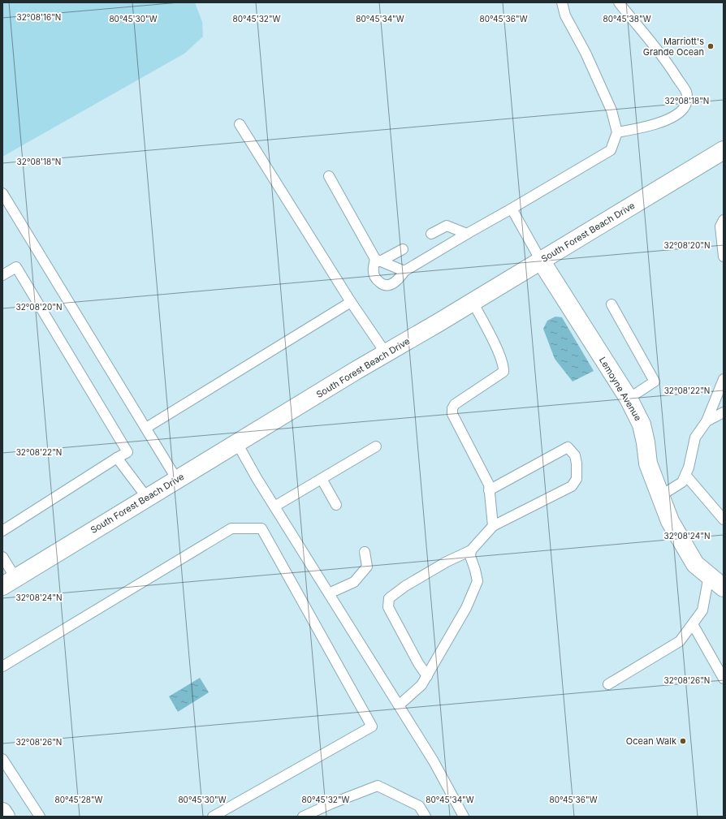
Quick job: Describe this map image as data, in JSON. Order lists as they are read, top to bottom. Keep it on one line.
{"streets":{"street":["South Forest Beach Drive","Lemoyne Avenue"]},"crossings":[["South Forest Beach Drive","Lemoyne Avenue"]],"places":["Marriott's Grande Ocean","Ocean Walk"],"coordinates":["32°08'16\"N","80°45'30\"W","80°45'32\"W","80°45'34\"W","80°45'36\"W","80°45'38\"W","32°08'18\"N","32°08'20\"N","32°08'22\"N","32°08'24\"N","32°08'26\"N","80°45'28\"W"]}
